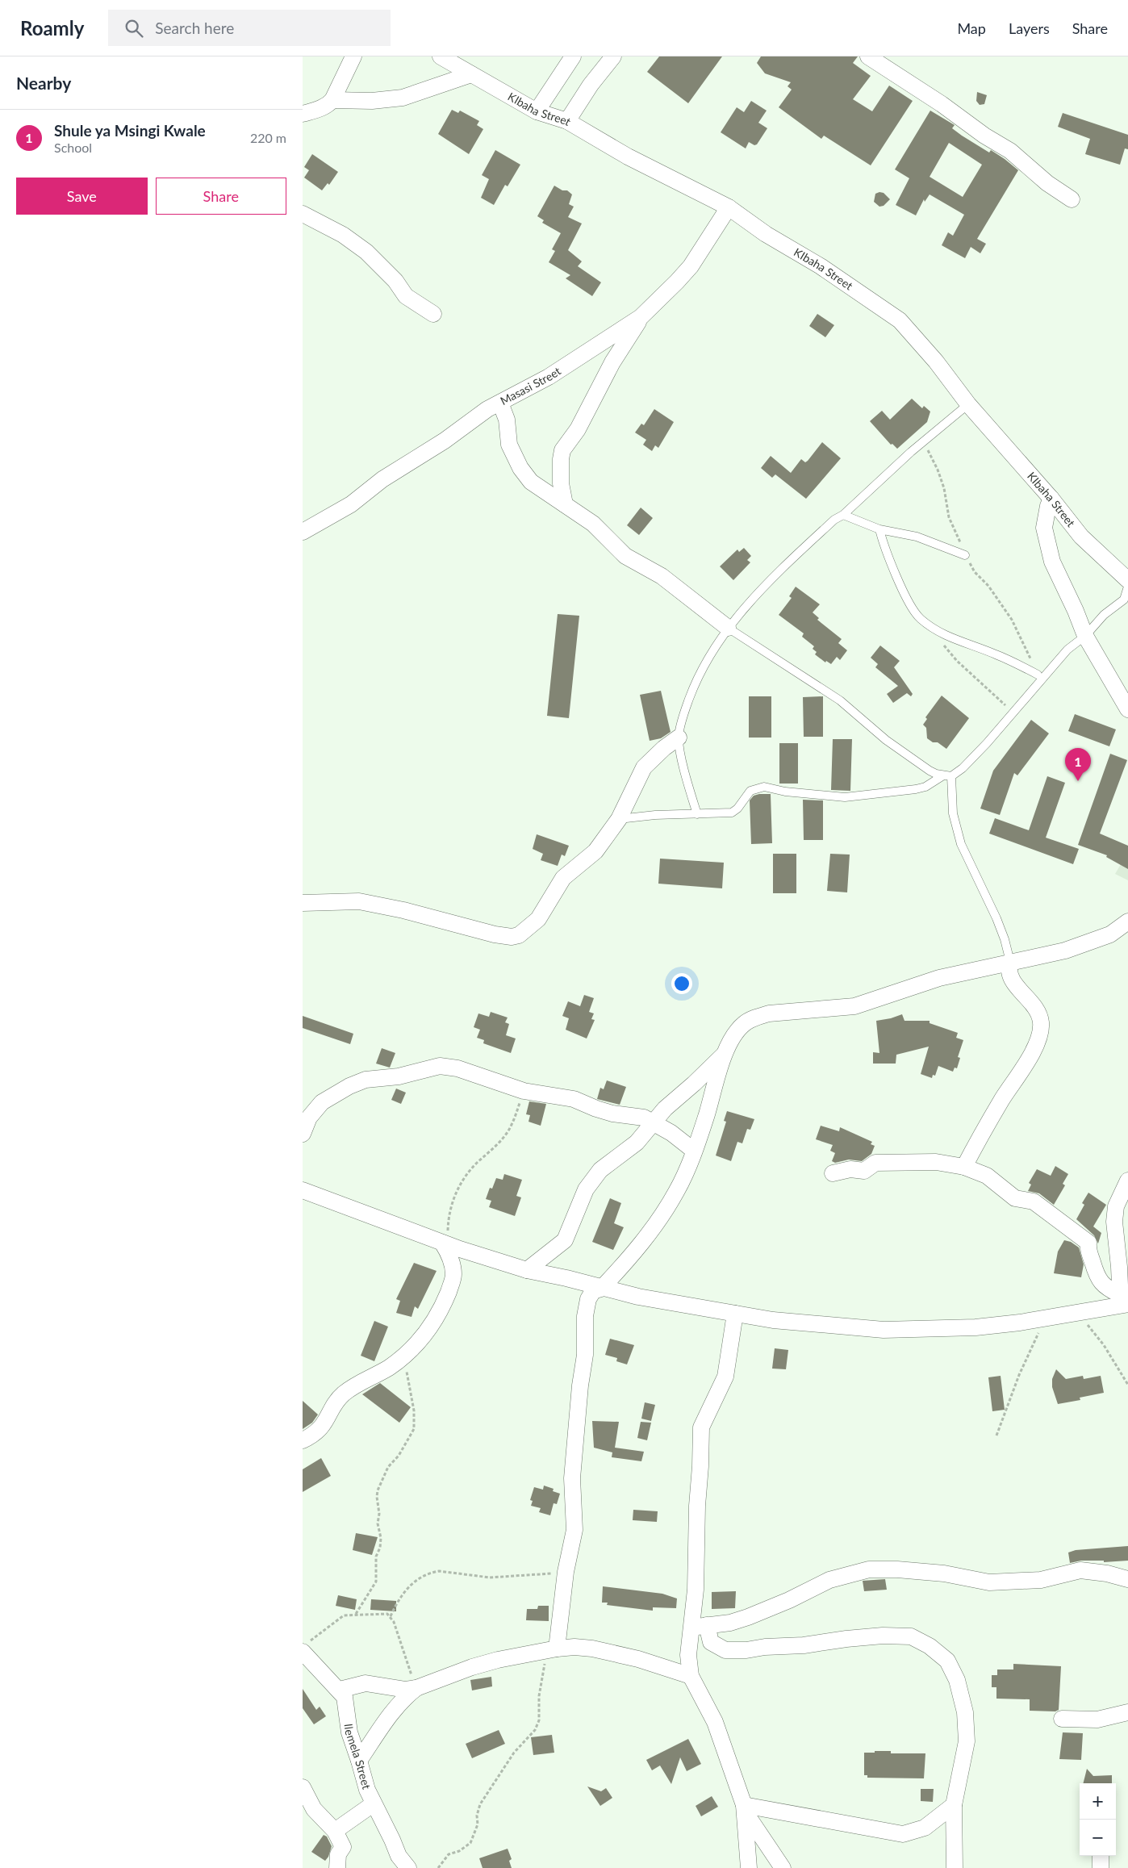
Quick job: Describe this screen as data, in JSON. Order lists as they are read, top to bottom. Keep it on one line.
{"streets":{"street":["KIbaha Street","Masasi Street","Ilemela Street"]},"crossings":[["KIbaha Street","Masasi Street"]],"page":{"header":"Roamly","search":"Search here","nav":["Map","Layers","Share"],"heading":"Nearby","list":[{"mark":"1","name":"Shule ya Msingi Kwale","note":"School","value":"220 m"}],"buttons":["Save","Share"],"pins":"1","map_buttons":["+","−"]}}
